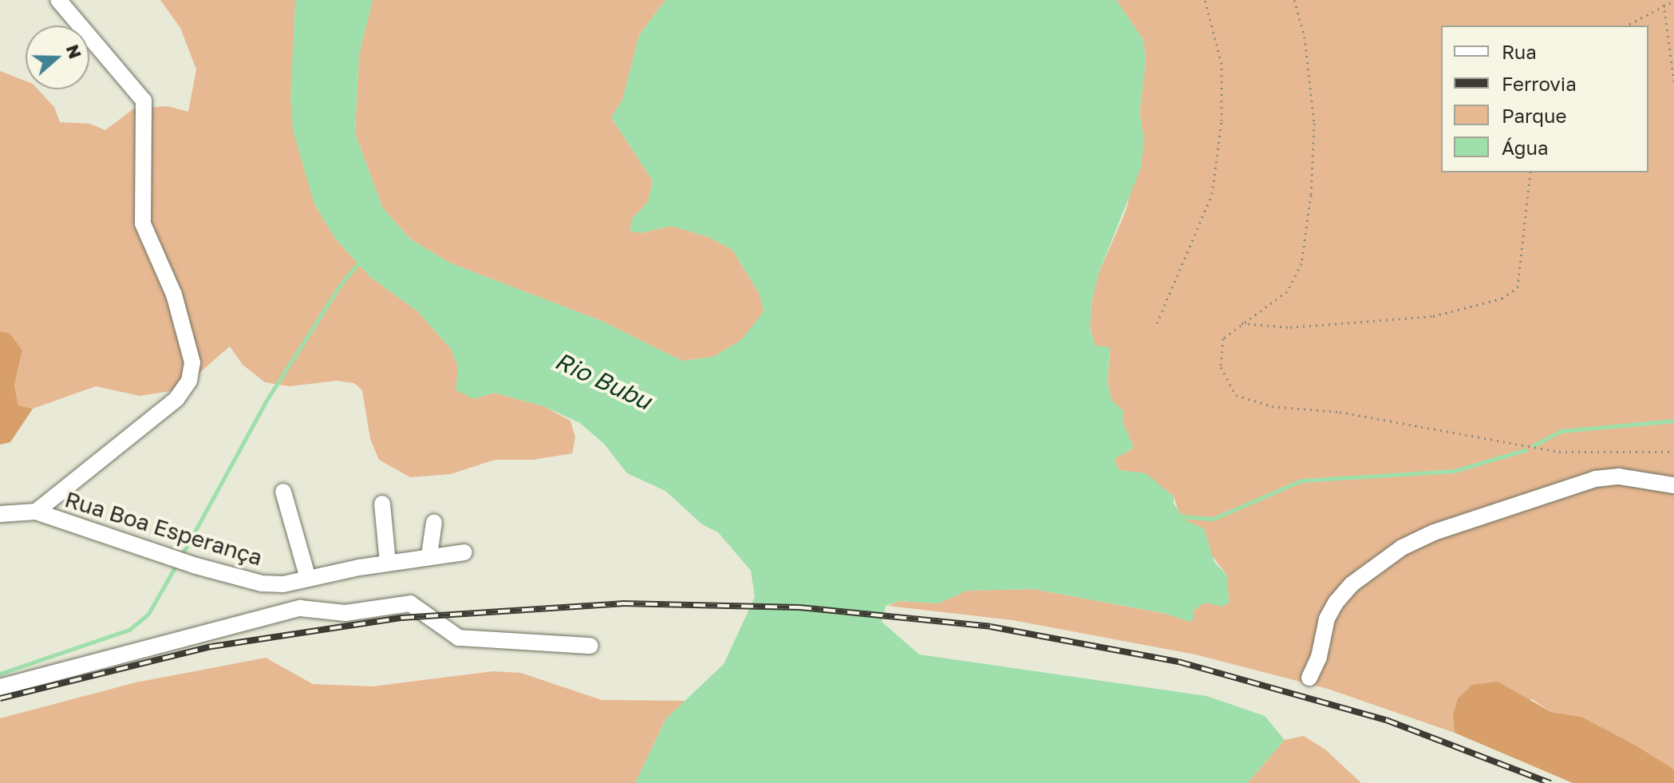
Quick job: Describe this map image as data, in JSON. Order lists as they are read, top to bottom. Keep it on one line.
{"streets":{"street":["Rua Boa Esperança"]},"water":["Rio Bubu"],"legend":["Rua","Ferrovia","Parque","Água"],"north":"right"}
